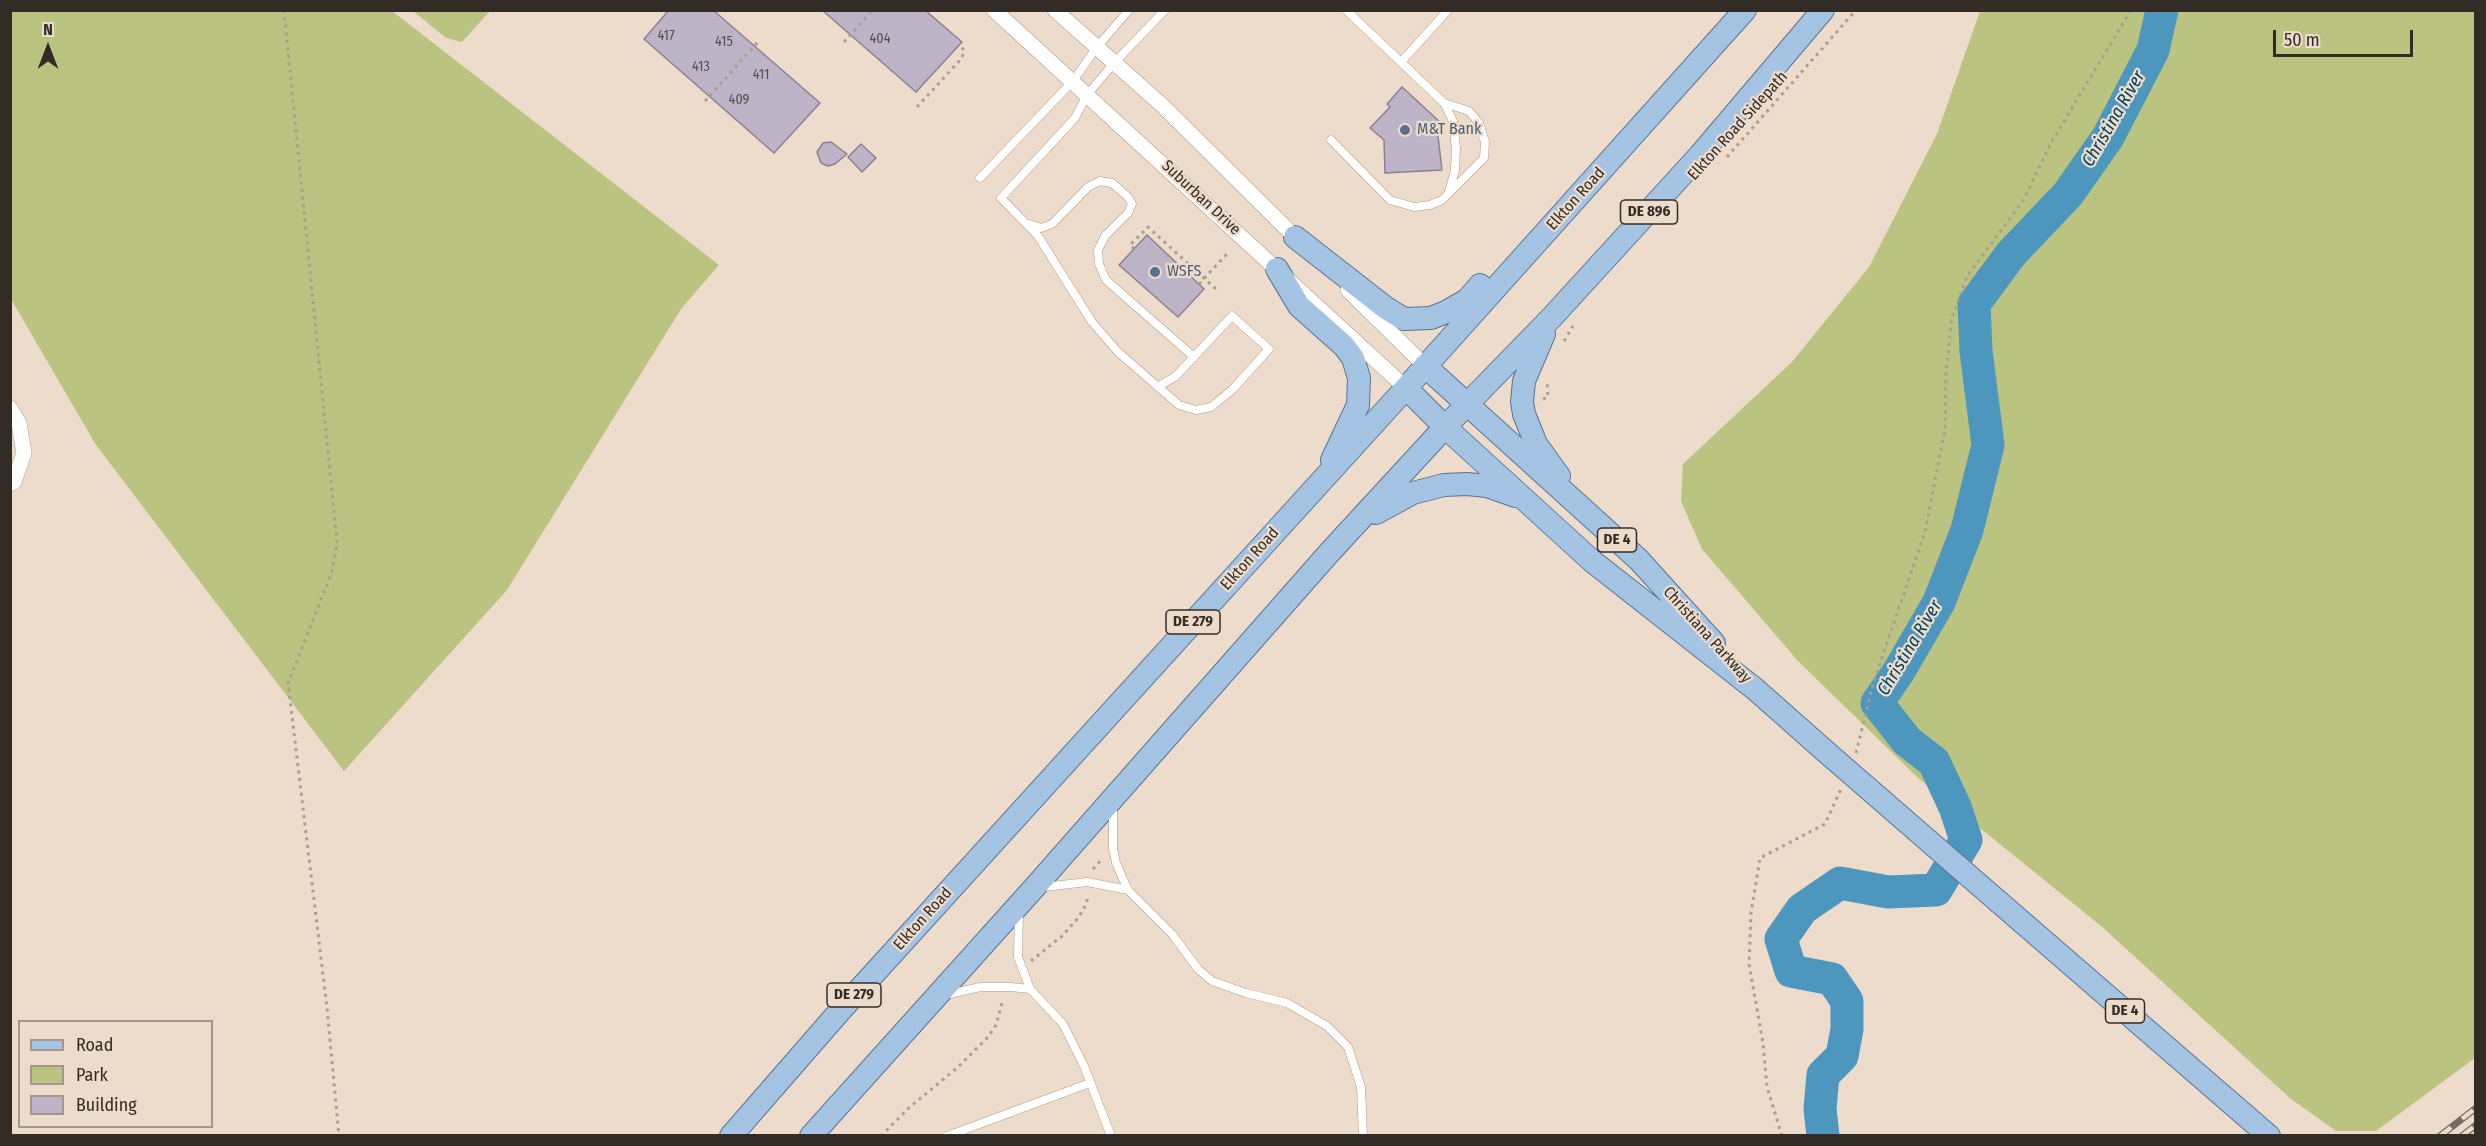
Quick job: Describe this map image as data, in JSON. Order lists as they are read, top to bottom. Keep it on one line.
{"streets":{"main road":["Elkton Road","DE 896","DE 4","DE 279","Christiana Parkway"],"street":["Suburban Drive"],"path":["Elkton Road Sidepath"]},"crossings":[["Suburban Drive","Elkton Road"],["Suburban Drive","Christiana Parkway"],["Elkton Road","Christiana Parkway"],["DE 896","Christiana Parkway"],["DE 4","Christiana Parkway"]],"water":["Christina River"],"places":["M&T Bank","WSFS"],"house_numbers":["417","404","415","413","411","409"],"legend":["Road","Park","Building"],"scale_bar":"50 m","north":"top"}
